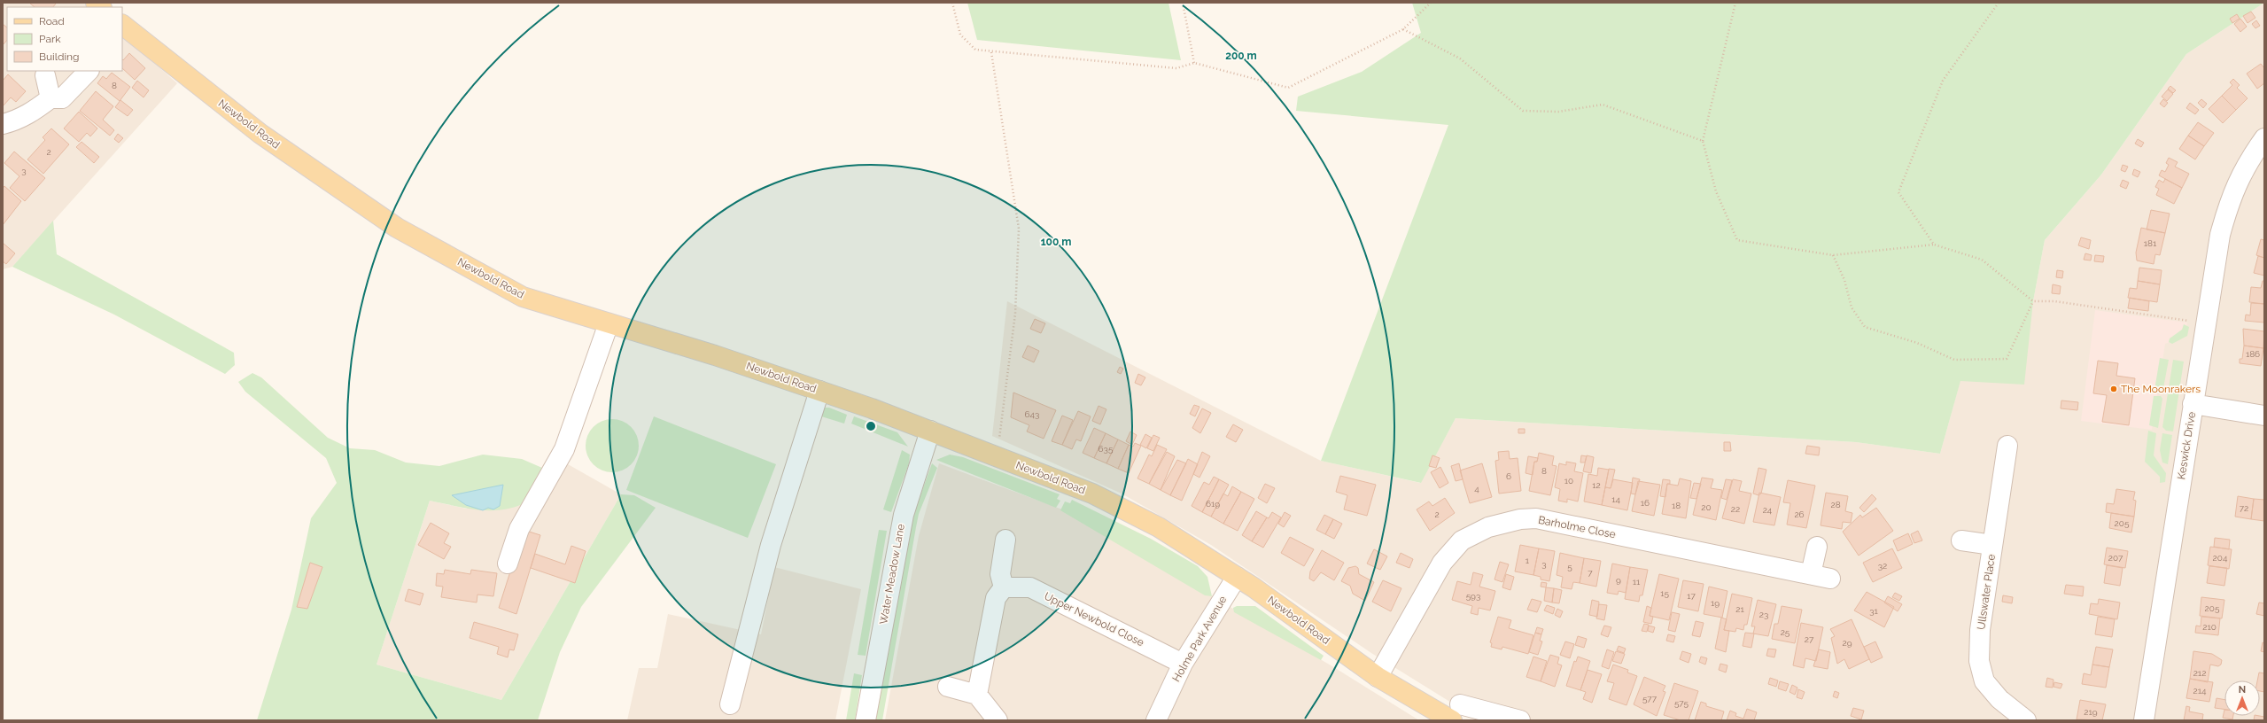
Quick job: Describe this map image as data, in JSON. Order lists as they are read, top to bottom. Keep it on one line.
{"streets":{"main road":["Newbold Road"],"street":["Keswick Drive","Barholme Close","Water Meadow Lane","Ullswater Place","Upper Newbold Close","Holme Park Avenue"]},"crossings":[["Newbold Road","Barholme Close"],["Newbold Road","Water Meadow Lane"],["Newbold Road","Holme Park Avenue"],["Upper Newbold Close","Holme Park Avenue"]],"places":["The Moonrakers"],"house_numbers":["8","2","3","181","186","643","635","8","6","10","12","4","14","16","619","28","18","20","72","22","24","2","26","205","207","204","1","3","32","5","7","9","11","15","593","17","19","205","21","31","23","210","25","27","29","212","214","577","575","219"],"legend":["Road","Park","Building"],"north":"top","rings":["200 m","100 m"]}
